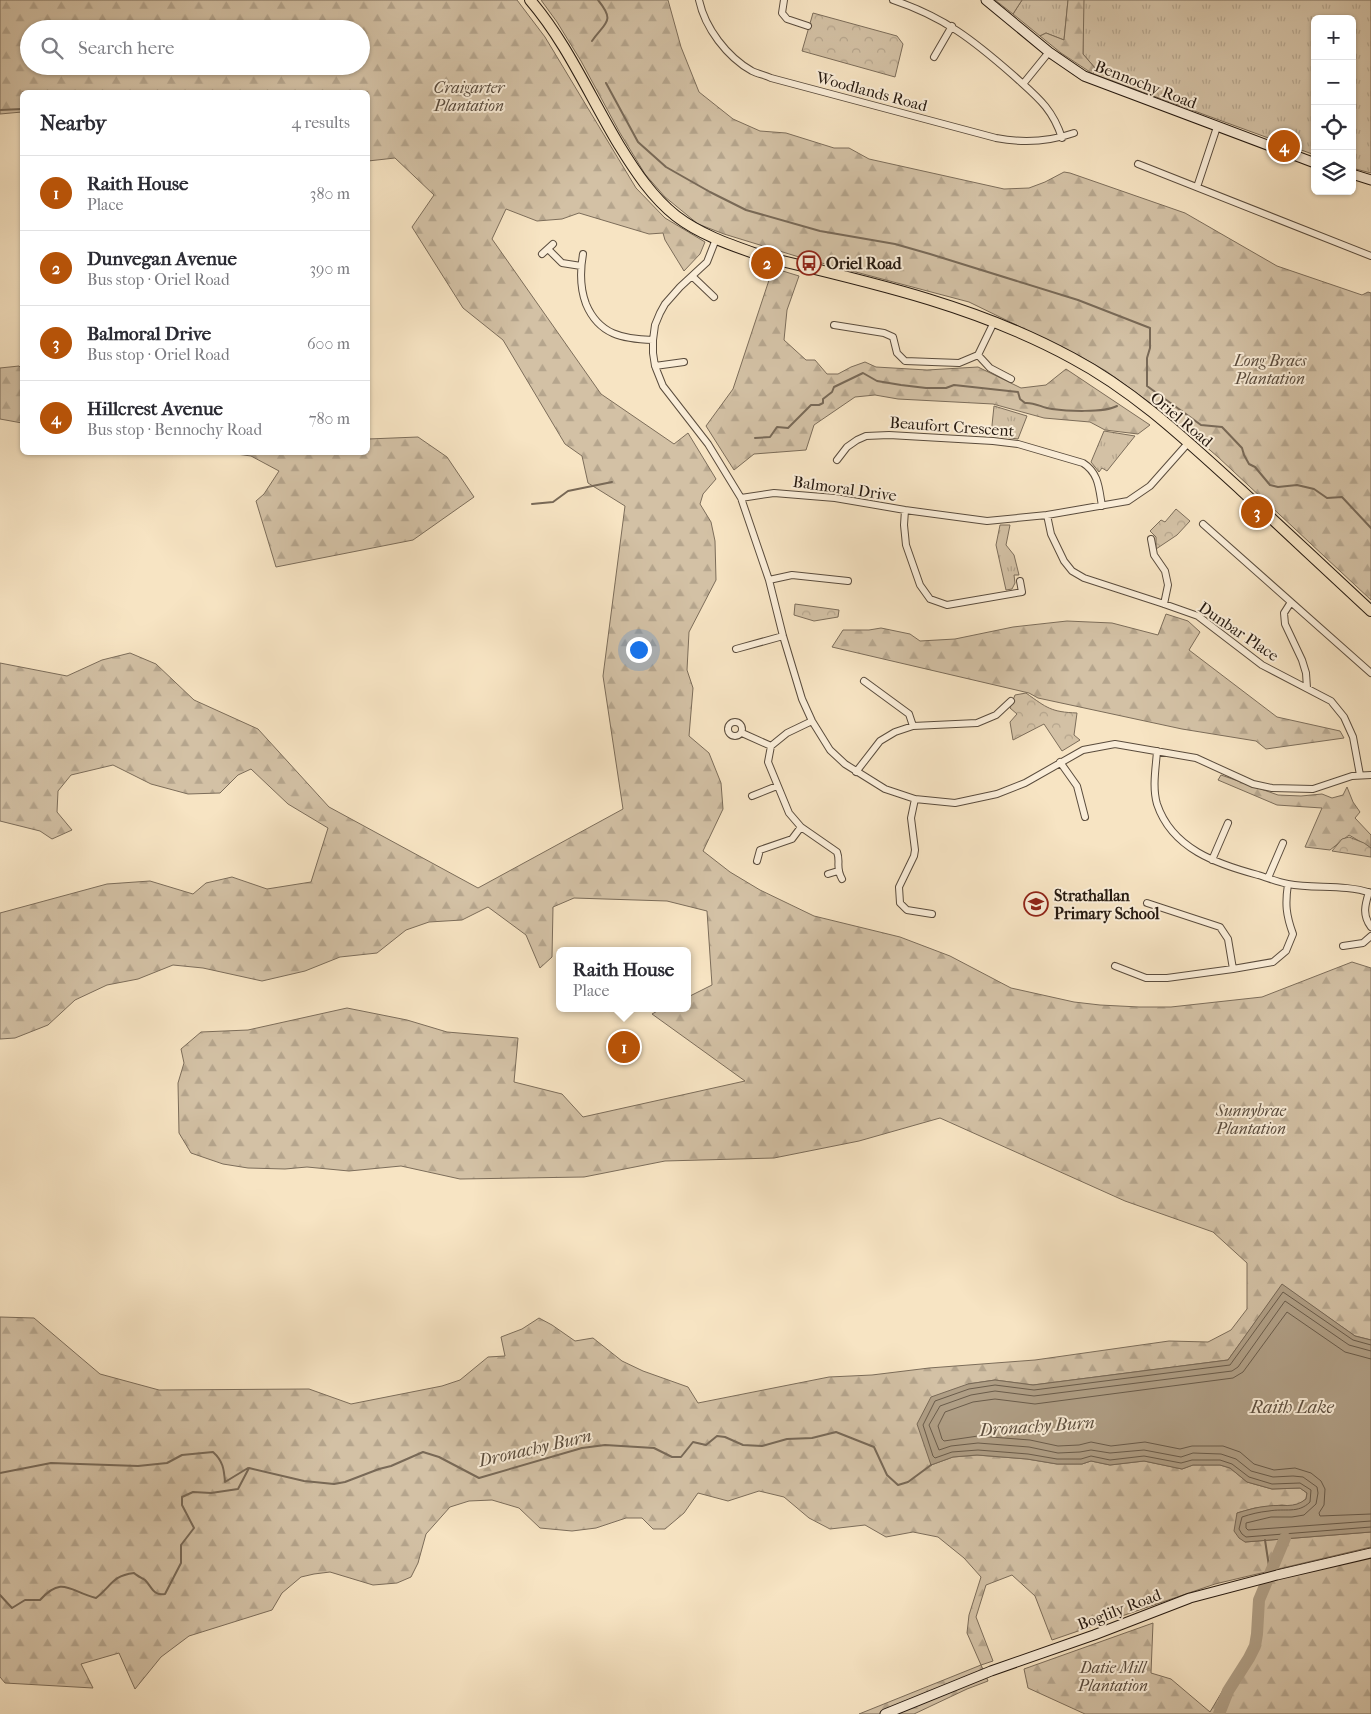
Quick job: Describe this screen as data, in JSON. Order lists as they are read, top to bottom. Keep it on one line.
{"streets":{"main road":["Bennochy Road","Oriel Road","Boglily Road"],"street":["Woodlands Road","Beaufort Crescent","Balmoral Drive","Dunbar Place"]},"crossings":[["Oriel Road","Balmoral Drive"],["Beaufort Crescent","Balmoral Drive"],["Balmoral Drive","Dunbar Place"]],"water":["Raith Lake","Dronachy Burn"],"parks":["Craigarter Plantation","Long Braes Plantation","Sunnybrae Plantation","Datie Mill Plantation"],"places":{"bus stop":["Oriel Road"],"school or university":["Strathallan Primary School"]},"page":{"map_buttons":["+","−"],"search":"Search here","heading":["Nearby","4 results"],"pins":["4","2","3","1"],"list":[{"mark":"1","name":"Raith House","note":"Place","value":"380 m"},{"mark":"2","name":"Dunvegan Avenue","note":"Bus stop · Oriel Road","value":"390 m"},{"mark":"3","name":"Balmoral Drive","note":"Bus stop · Oriel Road","value":"600 m"},{"mark":"4","name":"Hillcrest Avenue","note":"Bus stop · Bennochy Road","value":"780 m"}],"popup":["Raith House","Place"]}}
